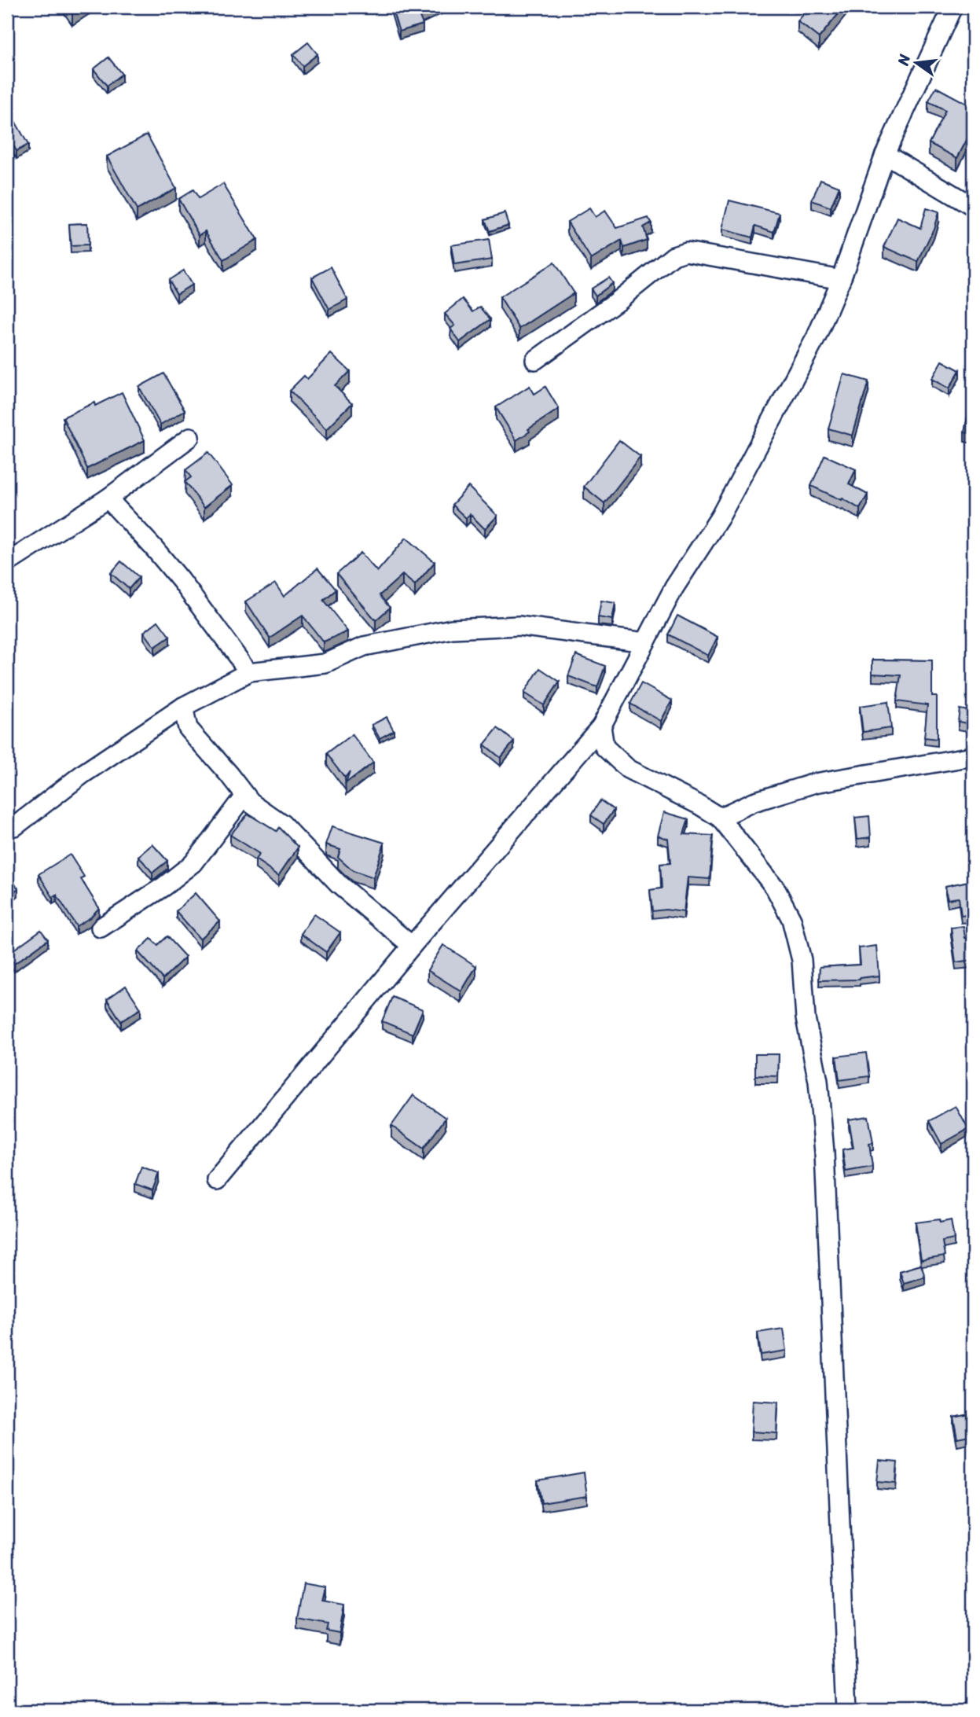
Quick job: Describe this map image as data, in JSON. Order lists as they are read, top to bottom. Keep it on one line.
{"north":"left"}
